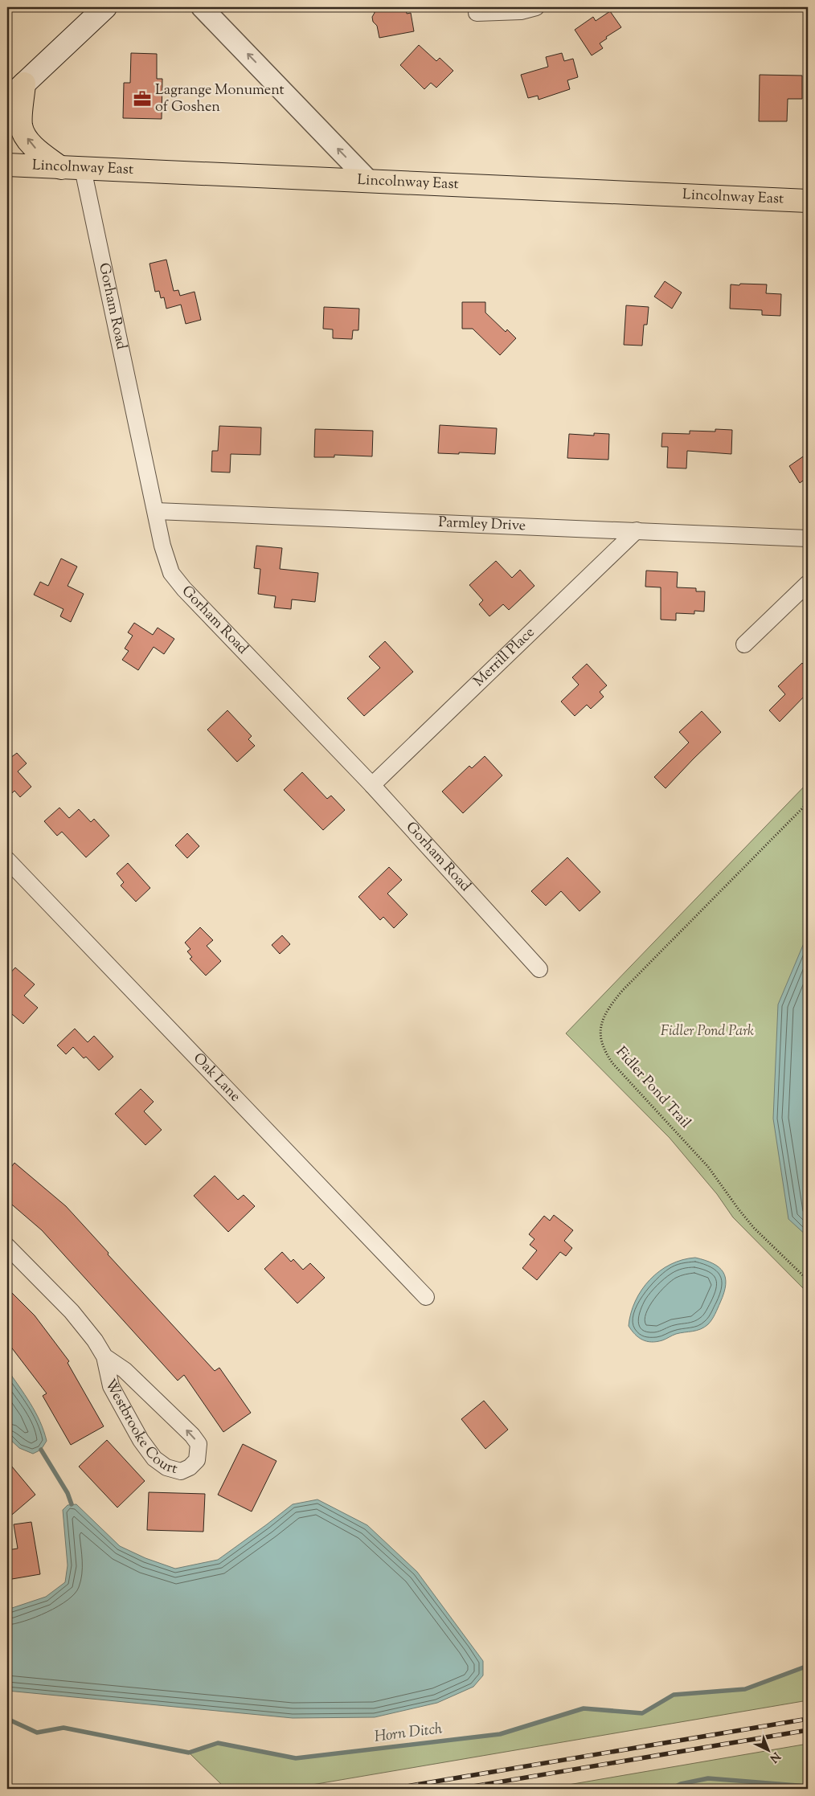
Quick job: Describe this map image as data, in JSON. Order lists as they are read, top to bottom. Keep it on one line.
{"streets":{"highway":["Lincolnway East"],"street":["Gorham Road","Parmley Drive","Merrill Place","Oak Lane","Westbrooke Court"],"path":["Fidler Pond Trail"]},"crossings":[["Lincolnway East","Gorham Road"],["Gorham Road","Parmley Drive"],["Gorham Road","Merrill Place"],["Parmley Drive","Merrill Place"]],"water":["Horn Ditch"],"parks":["Fidler Pond Park"],"places":{"office":["Lagrange Monument of Goshen"]},"north":"bottom right"}
